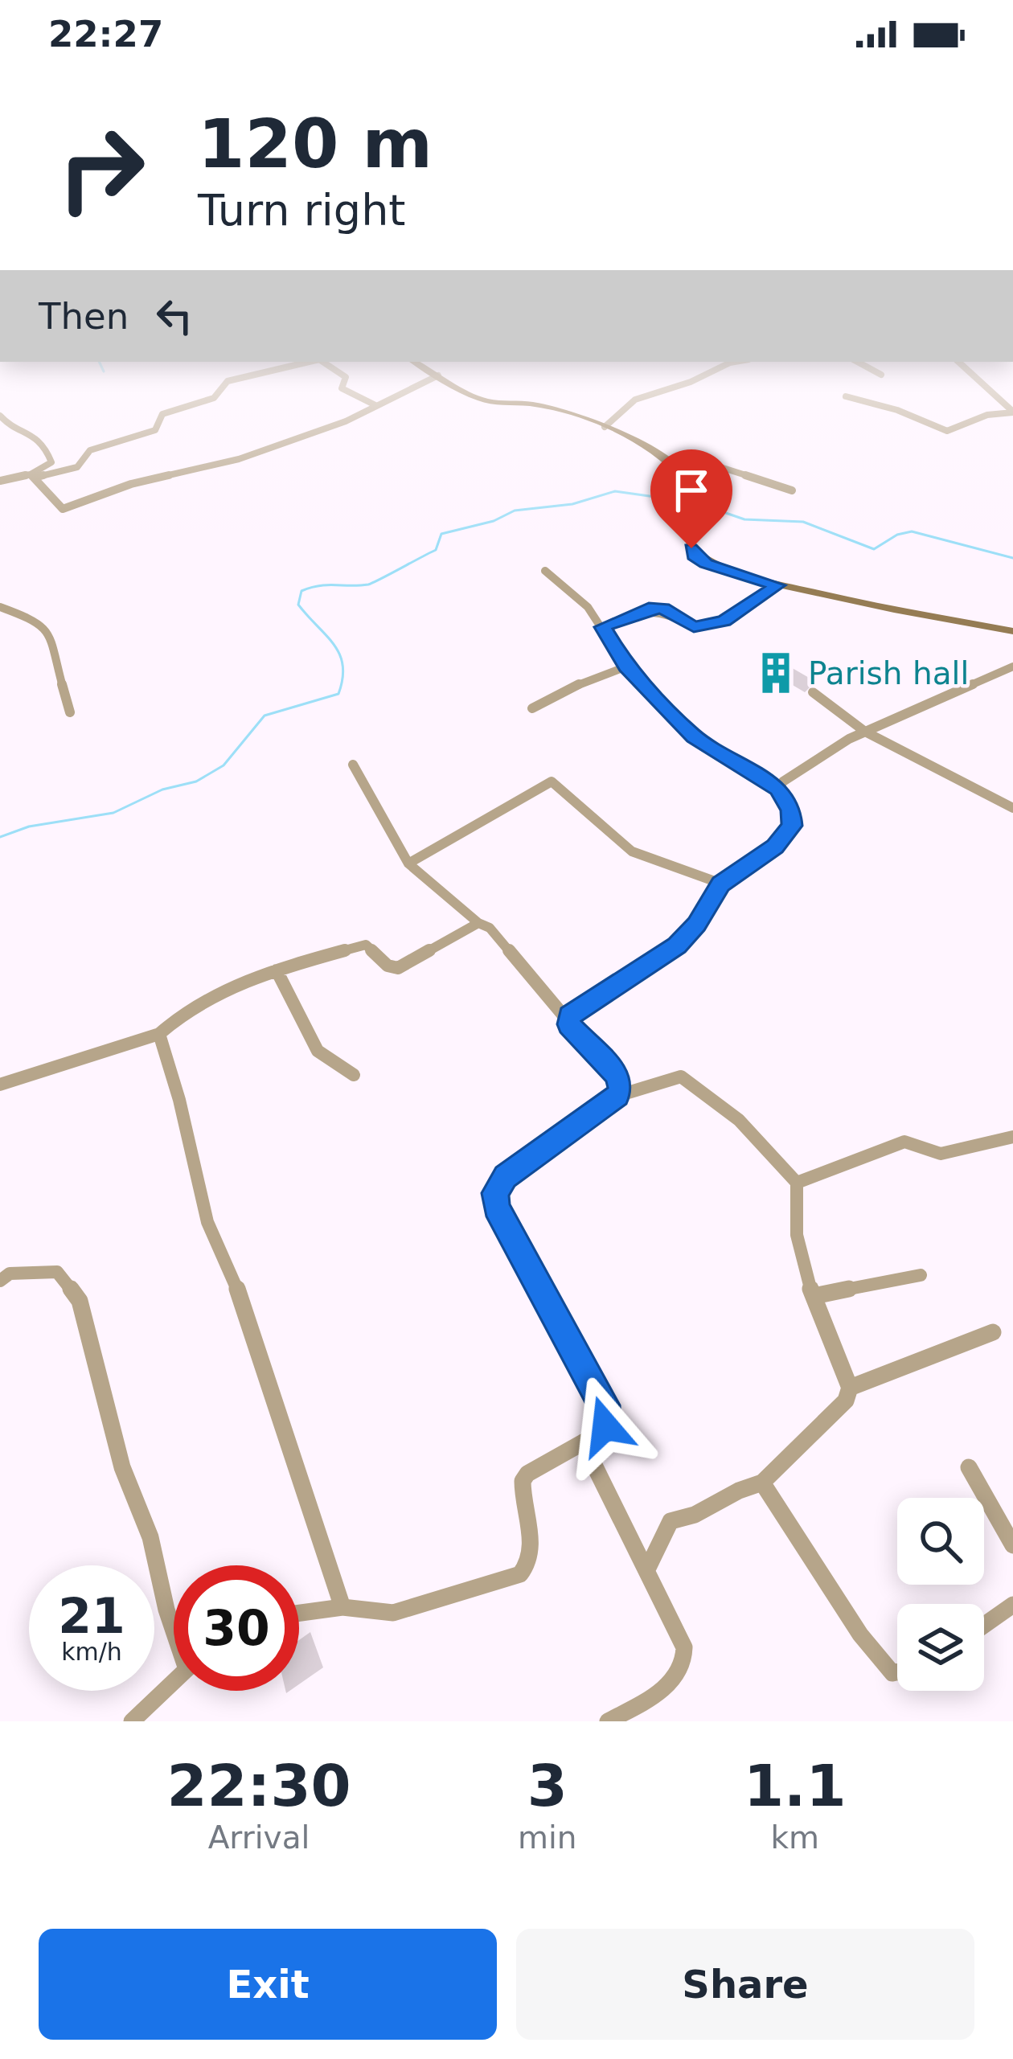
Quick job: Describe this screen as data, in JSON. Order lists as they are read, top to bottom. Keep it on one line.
{"places":{"building":["Parish hall"]},"page":{"status":"22:27","turn":["120 m","Turn right"],"then":"Then","speed":"21 km/h","limit":"30","eta":["22:30","Arrival","3","min","1.1","km"],"buttons":["Exit","Share"]}}
